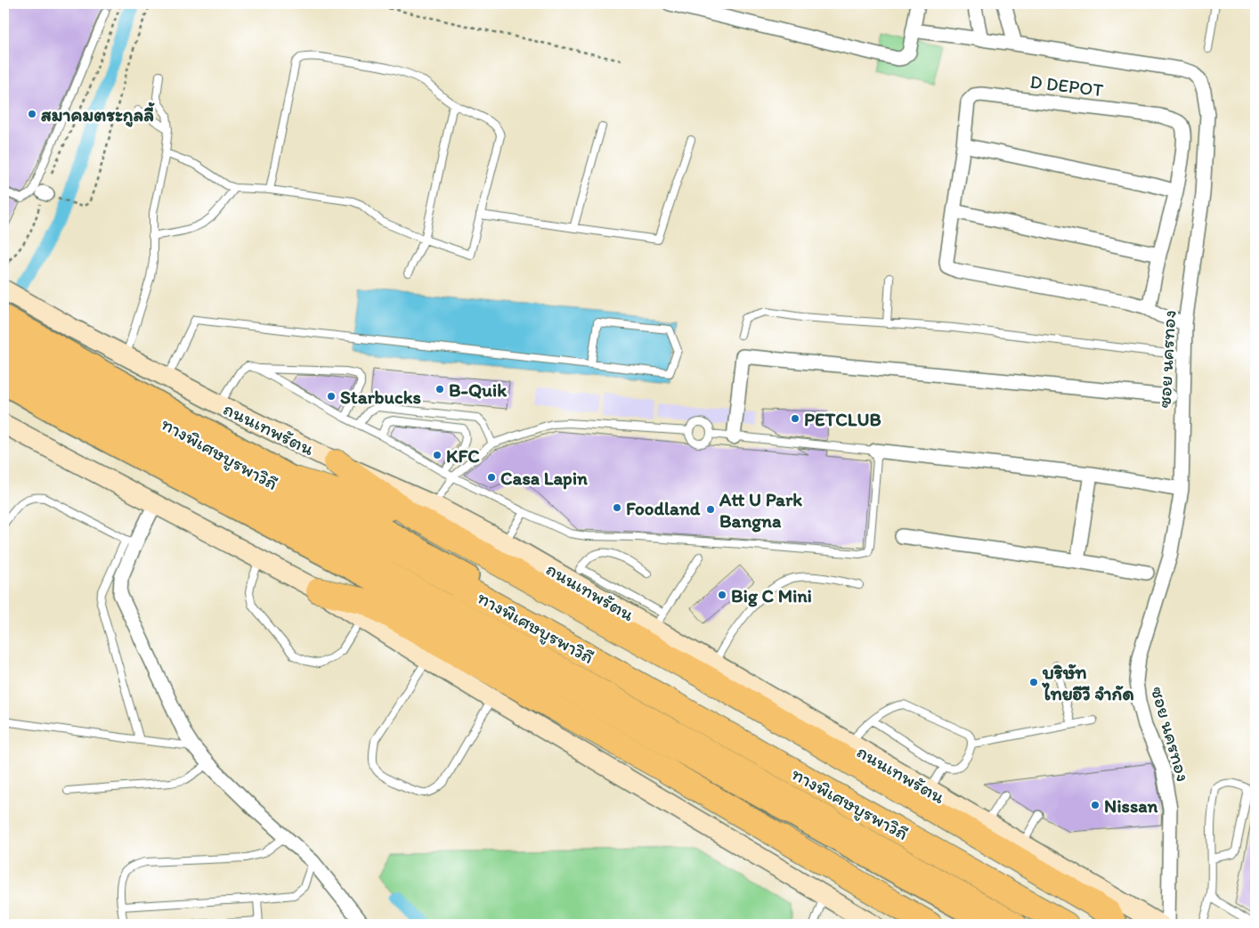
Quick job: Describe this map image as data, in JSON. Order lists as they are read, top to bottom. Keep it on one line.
{"streets":{"highway":["ถนนเทพรัตน","ทางพิเศษบูรพาวิถี"],"street":["D DEPOT","ซอย นครทอง"]},"crossings":[["D DEPOT","ซอย นครทอง"]],"places":["สมาคมตระกูลลี้","B-Quik","Starbucks","PETCLUB","KFC","Casa Lapin","Foodland","Att U Park Bangna","Big C Mini","บริษัท ไทยอีวี จำกัด","Nissan"]}
